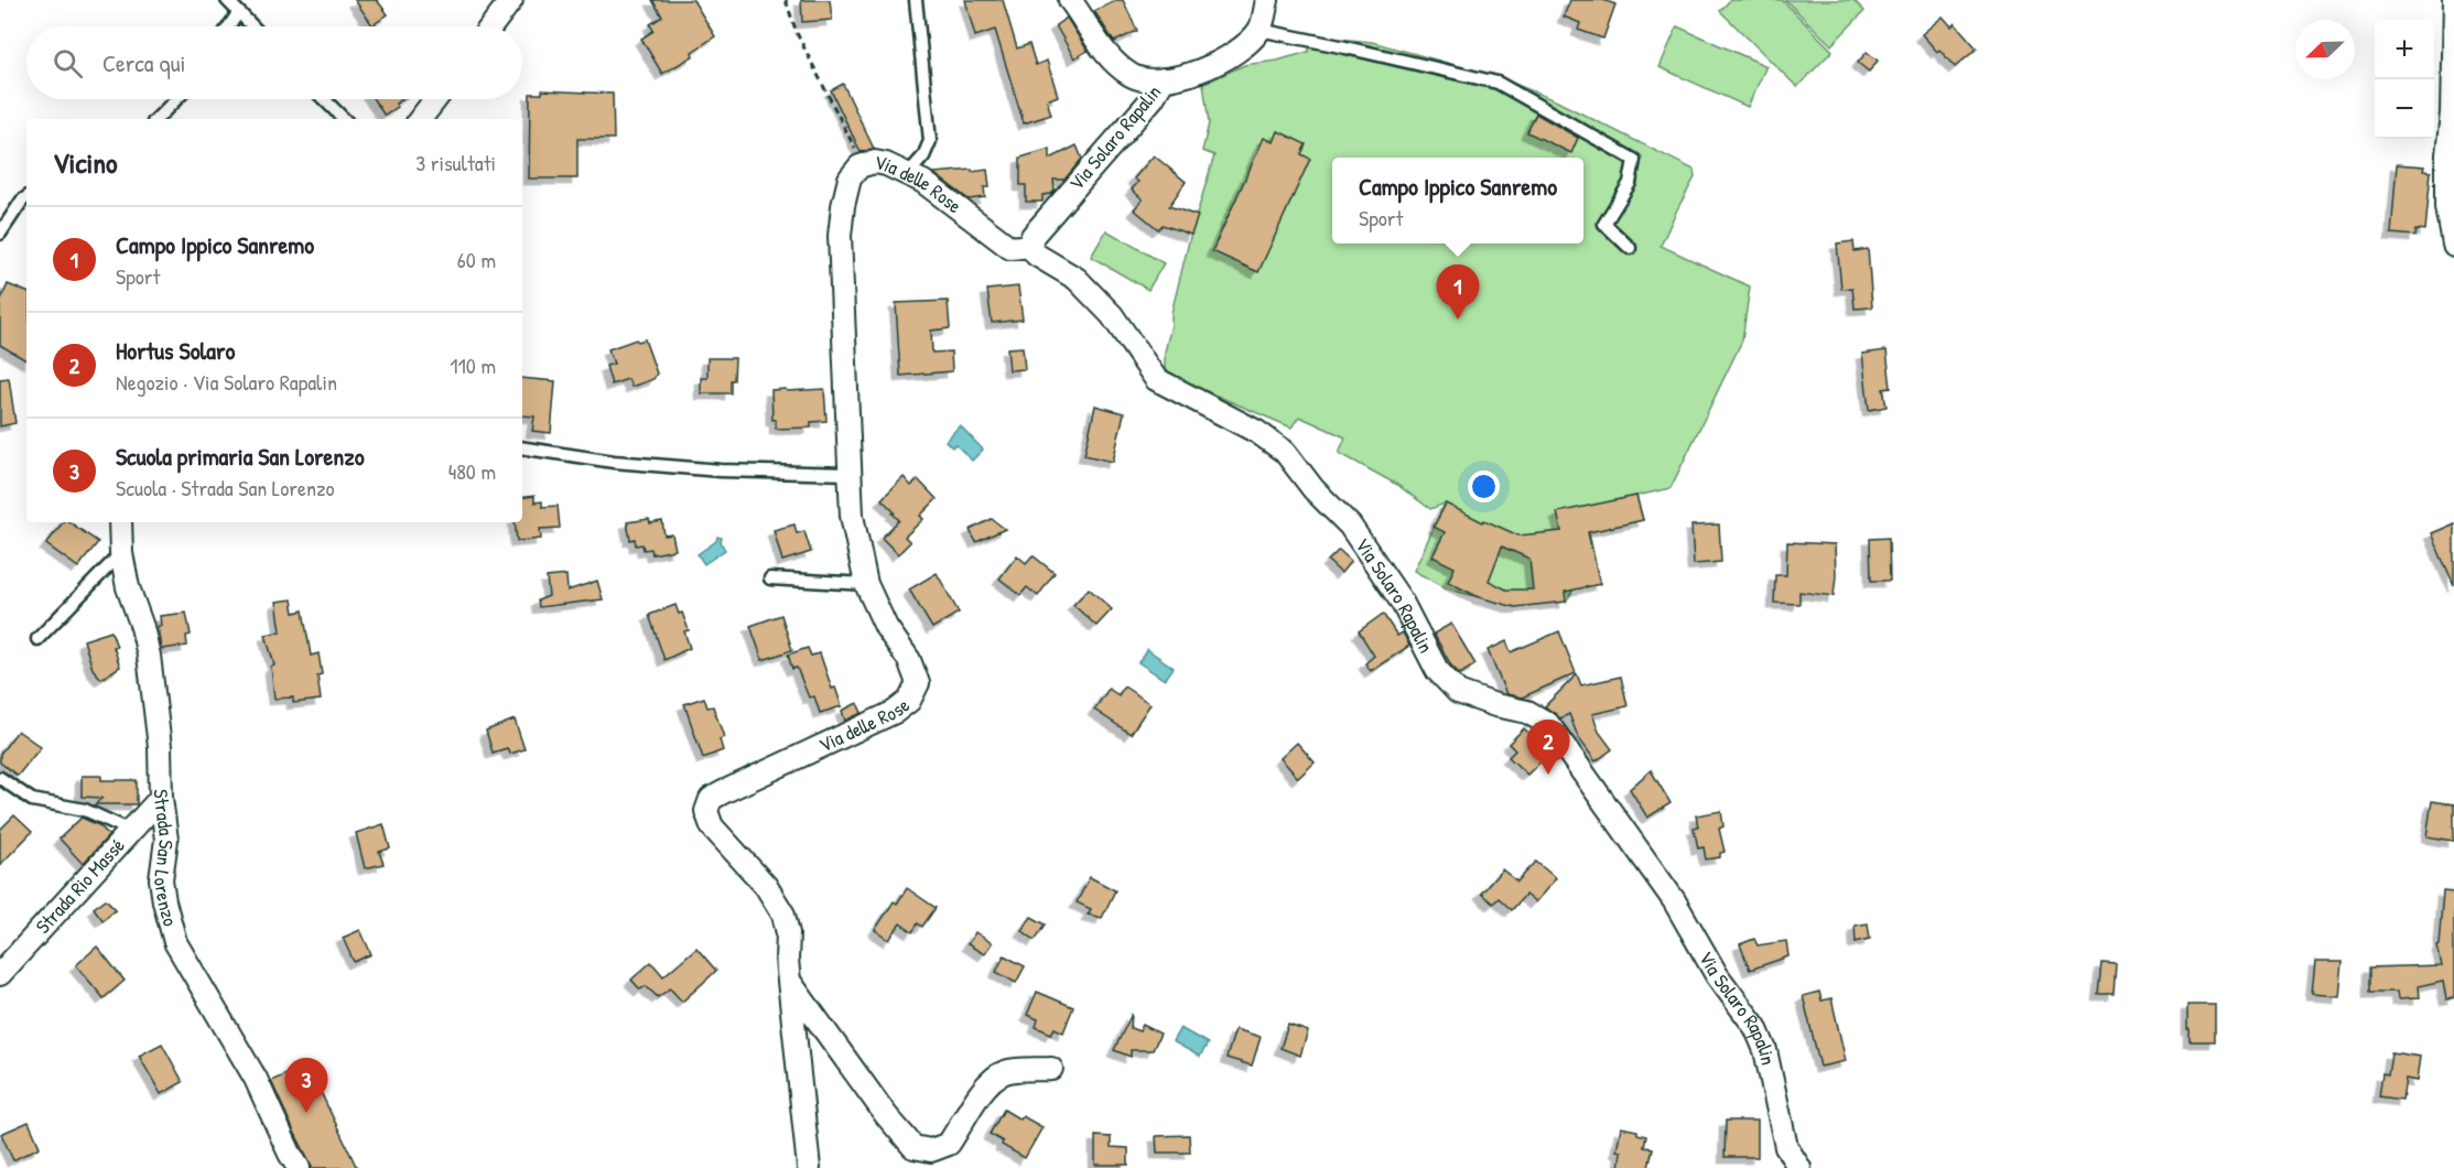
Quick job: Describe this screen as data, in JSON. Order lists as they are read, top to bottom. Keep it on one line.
{"streets":{"street":["Via Solaro Rapalin","Via delle Rose","Strada San Lorenzo","Strada Rio Massé"]},"crossings":[["Via Solaro Rapalin","Via delle Rose"],["Strada San Lorenzo","Strada Rio Massé"]],"north":"bottom left","page":{"map_buttons":["+","−"],"search":"Cerca qui","heading":["Vicino","3 risultati"],"popup":["Campo Ippico Sanremo","Sport"],"list":[{"mark":"1","name":"Campo Ippico Sanremo","note":"Sport","value":"60 m"},{"mark":"2","name":"Hortus Solaro","note":"Negozio · Via Solaro Rapalin","value":"110 m"},{"mark":"3","name":"Scuola primaria San Lorenzo","note":"Scuola · Strada San Lorenzo","value":"480 m"}],"pins":["1","2","3"]}}
